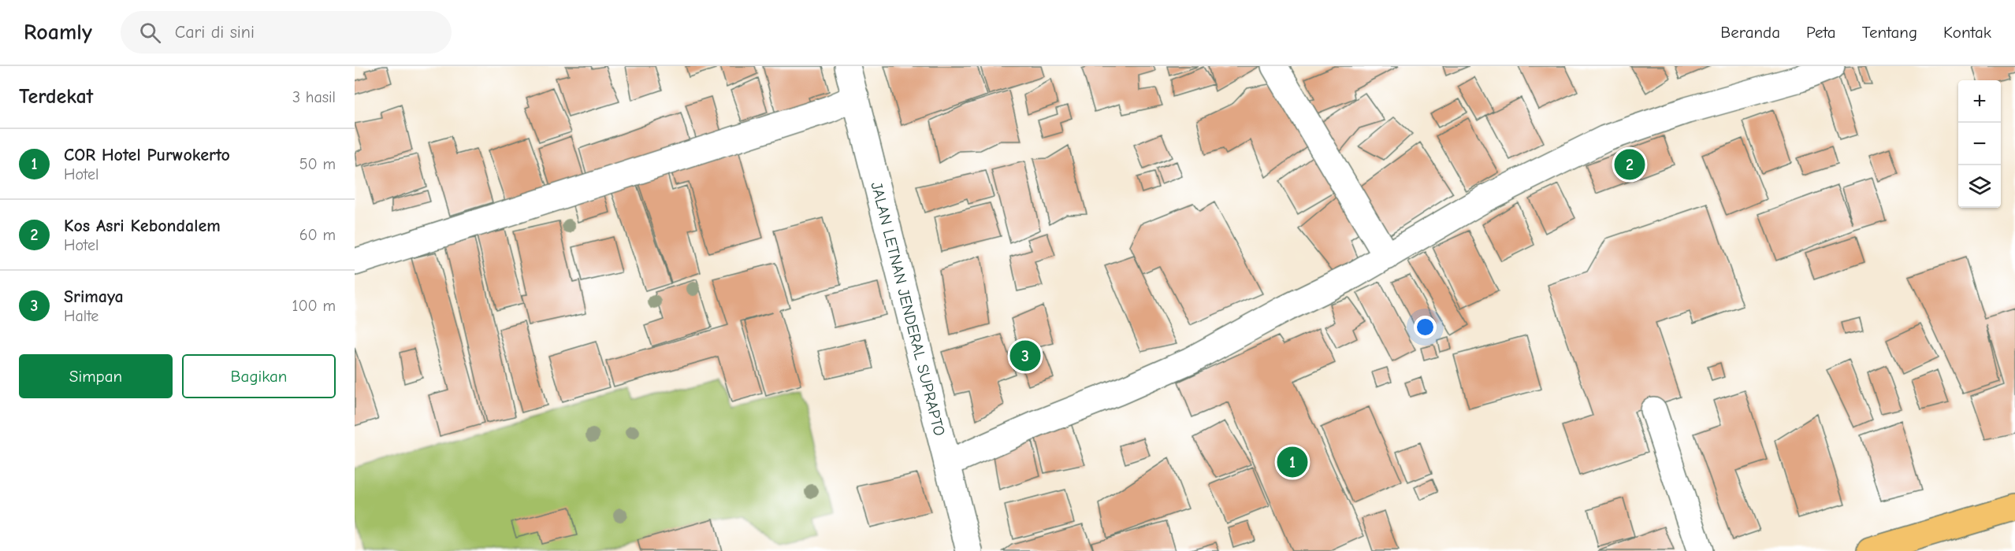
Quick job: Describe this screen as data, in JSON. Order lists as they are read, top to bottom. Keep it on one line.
{"streets":{"street":["JALAN LETNAN JENDERAL SUPRAPTO"]},"page":{"header":"Roamly","search":"Cari di sini","nav":["Beranda","Peta","Tentang","Kontak"],"heading":["Terdekat","3 hasil"],"map_buttons":["+","−"],"list":[{"mark":"1","name":"COR Hotel Purwokerto","note":"Hotel","value":"50 m"},{"mark":"2","name":"Kos Asri Kebondalem","note":"Hotel","value":"60 m"},{"mark":"3","name":"Srimaya","note":"Halte","value":"100 m"}],"pins":["2","3","1"],"buttons":["Simpan","Bagikan"]}}
